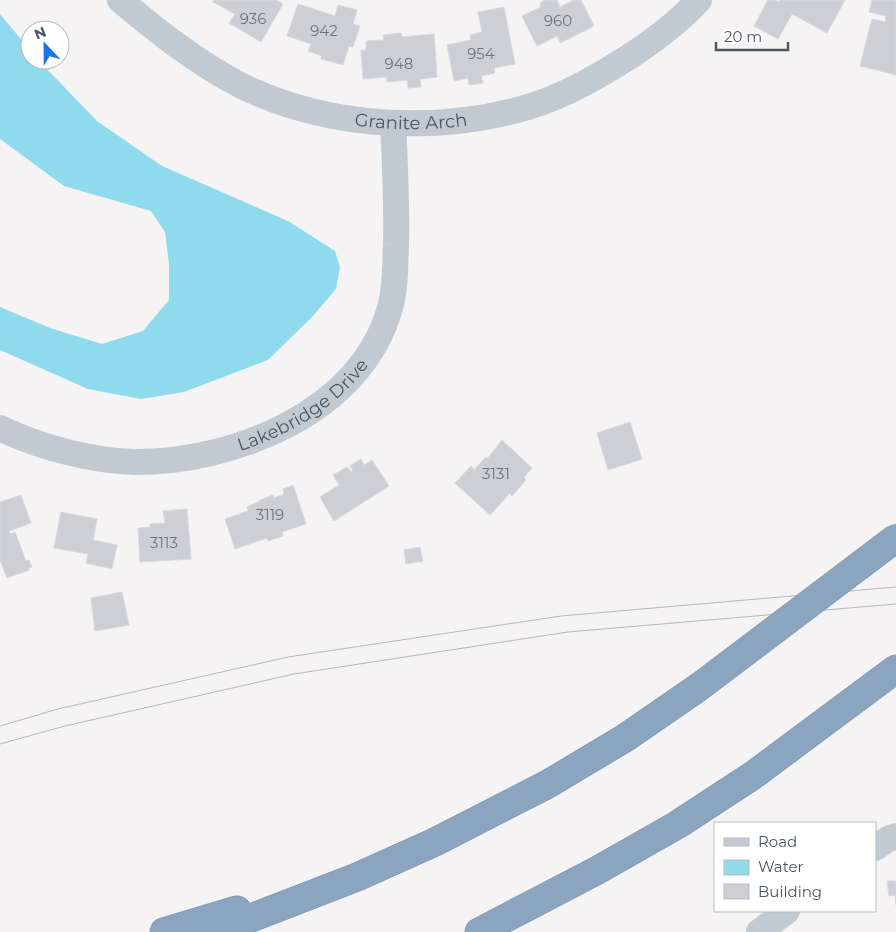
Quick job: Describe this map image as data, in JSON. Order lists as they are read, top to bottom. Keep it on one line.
{"streets":{"street":["Granite Arch","Lakebridge Drive"]},"crossings":[["Granite Arch","Lakebridge Drive"]],"house_numbers":["936","960","942","954","948","3131","3119","3113"],"legend":["Road","Water","Building"],"scale_bar":"20 m","north":"top"}
